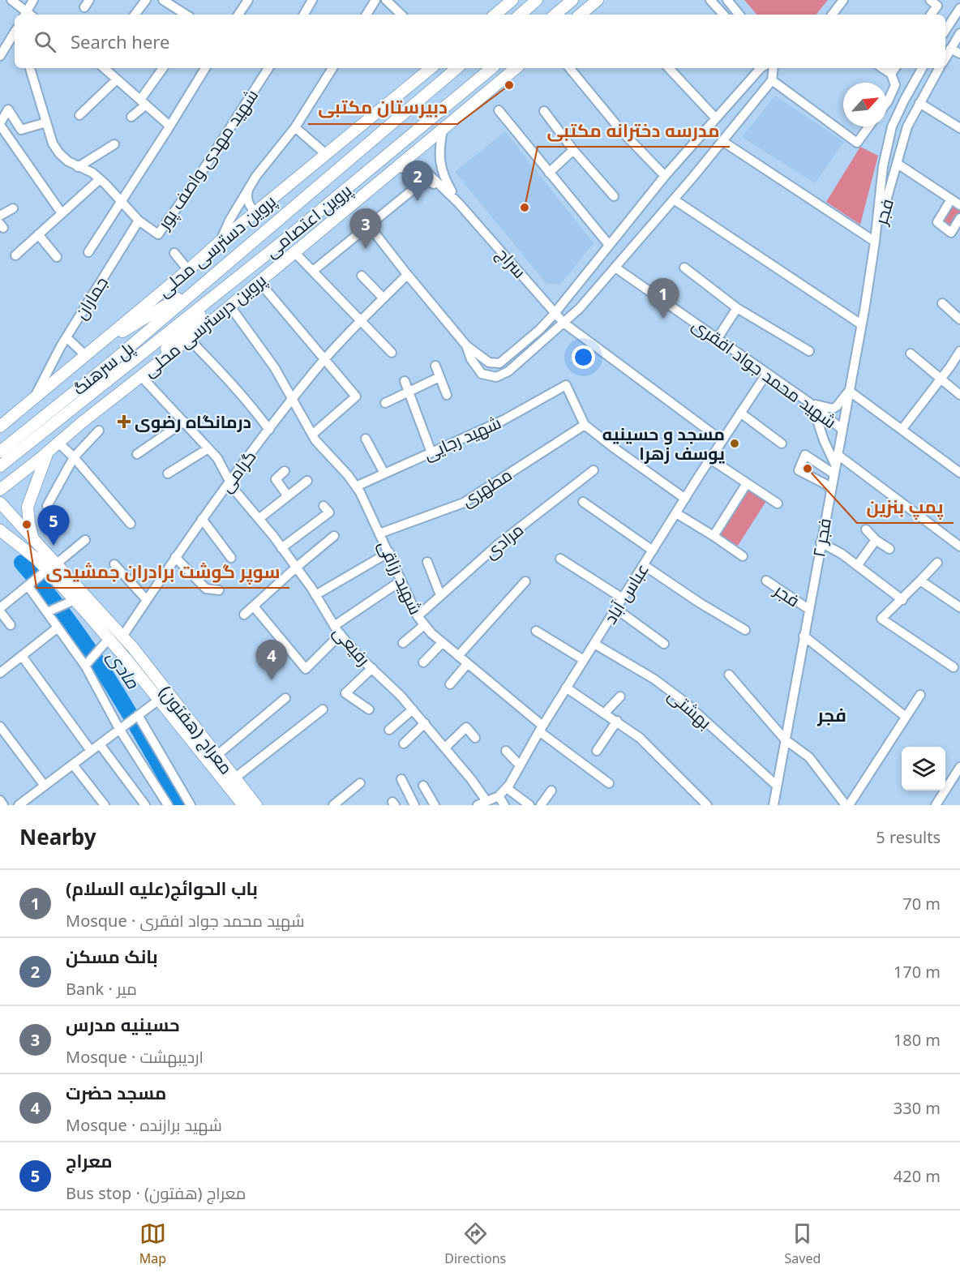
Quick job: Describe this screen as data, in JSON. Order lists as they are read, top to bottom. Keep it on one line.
{"streets":{"main road":["پروین اعتصامی","پروین دسترسی محلی","پروین درسترسی محلی","پل سرهنگ","معراج (هفتون)"],"street":["شهید مهدی واصف پور","فجر","سراج","جماران","شهید محمد جواد افقری","شهید رجایی","گرامی","مطهری","فجر ۲","مرادی","شهید رزاقی","عباس آباد","رفیعی","بهشتی"]},"crossings":[["شهید مهدی واصف پور","جماران"],["فجر","فجر ۲"],["پروین اعتصامی","پل سرهنگ"],["پروین دسترسی محلی","جماران"],["سراج","پروین درسترسی محلی"],["سراج","عباس آباد"],["پروین درسترسی محلی","شهید رزاقی"],["پروین درسترسی محلی","رفیعی"],["شهید محمد جواد افقری","فجر ۲"],["شهید محمد جواد افقری","عباس آباد"],["شهید رجایی","مطهری"],["شهید رجایی","شهید رزاقی"],["گرامی","شهید رزاقی"],["گرامی","رفیعی"],["گرامی","معراج (هفتون)"],["مطهری","شهید رزاقی"],["فجر ۲","بهشتی"],["مرادی","شهید رزاقی"],["شهید رزاقی","عباس آباد"],["عباس آباد","رفیعی"],["عباس آباد","بهشتی"]],"districts":["فجر"],"water":["مادی"],"places":{"other":["دبیرستان مکتبی","مدرسه دخترانه مکتبی","مسجد و حسینیه یوسف زهرا","پمپ بنزین","سوپر گوشت برادران جمشیدی"],"health":["درمانگاه رضوی"]},"north":"top right","page":{"search":"Search here","pins":["2","3","1","5","4"],"heading":["Nearby","5 results"],"list":[{"mark":"1","name":"باب الحوائج(علیه السلام)","note":"Mosque · شهید محمد جواد افقری","value":"70 m"},{"mark":"2","name":"بانک مسکن","note":"Bank · میر","value":"170 m"},{"mark":"3","name":"حسینیه مدرس","note":"Mosque · اردیبهشت","value":"180 m"},{"mark":"4","name":"مسجد حضرت","note":"Mosque · شهید برازنده","value":"330 m"},{"mark":"5","name":"معراج","note":"Bus stop · معراج (هفتون)","value":"420 m"}],"nav":["Map","Directions","Saved"]}}
